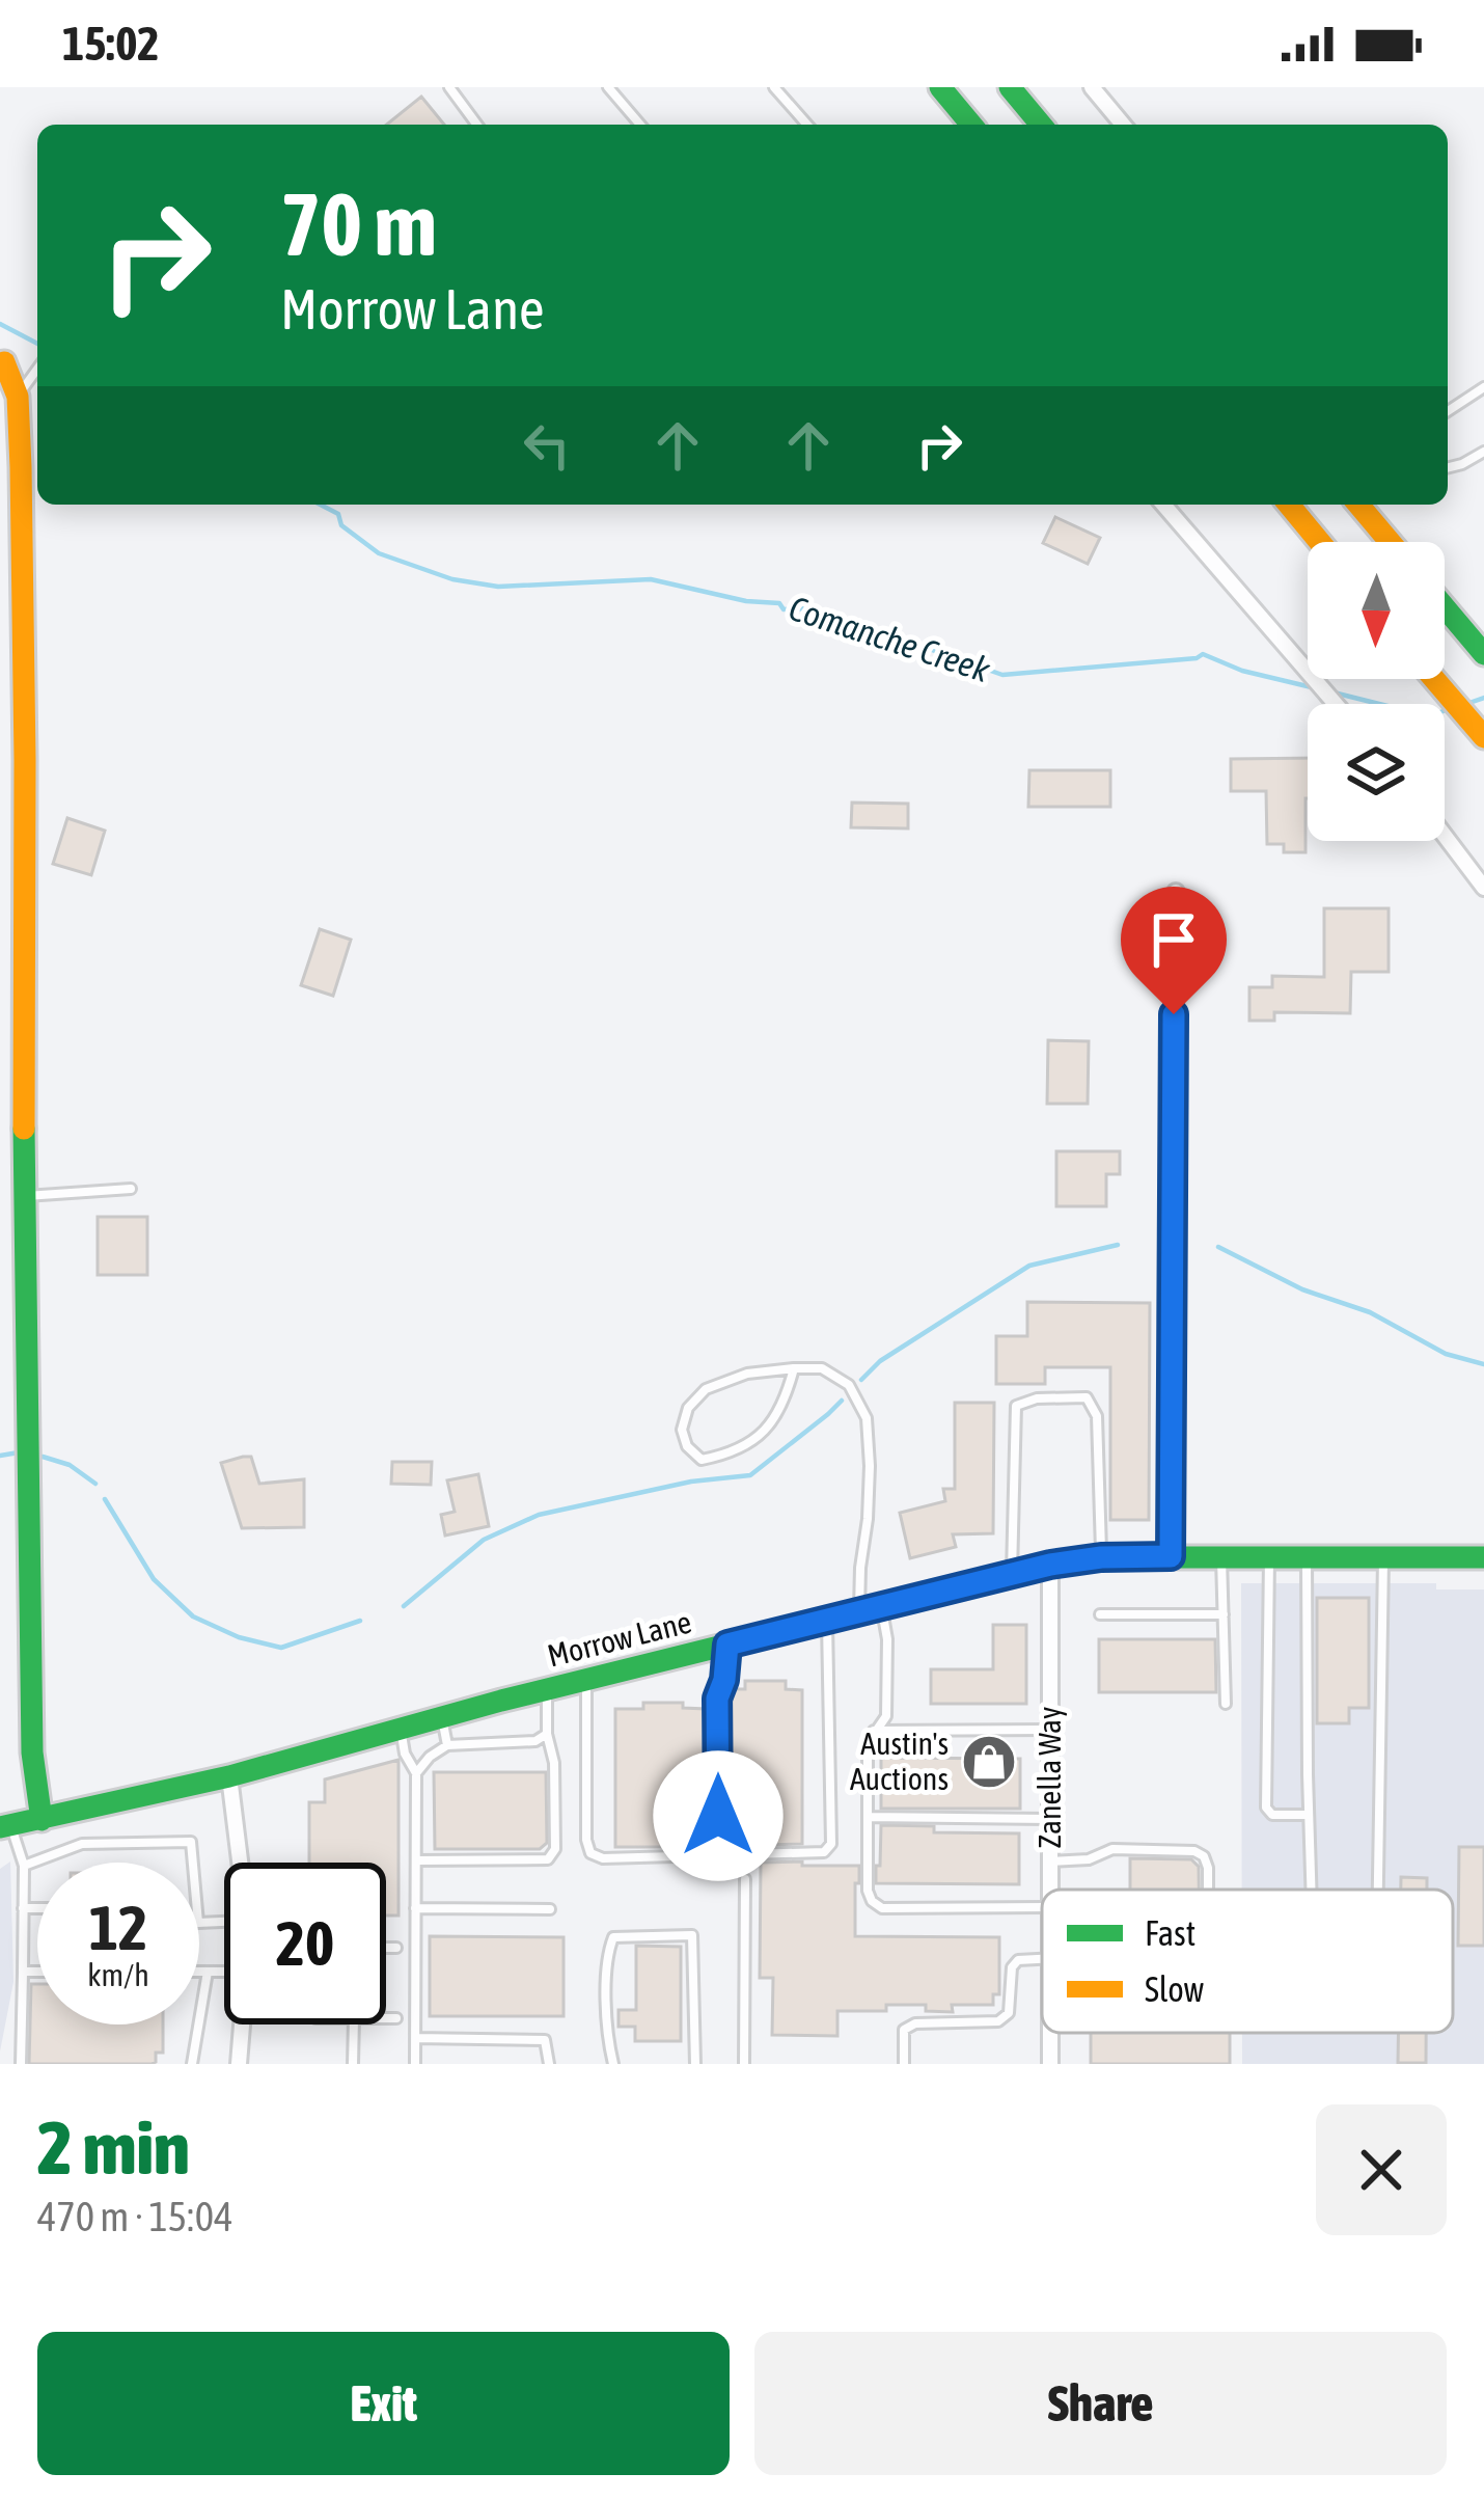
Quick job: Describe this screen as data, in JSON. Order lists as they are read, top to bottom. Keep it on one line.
{"streets":{"main road":["Morrow Lane"],"street":["Zanella Way"]},"crossings":[["Morrow Lane","Zanella Way"]],"water":["Comanche Creek"],"places":{"shop":["Austin's Auctions"]},"legend":["Fast","Slow"],"north":"bottom","page":{"status":"15:02","turn":["70 m","Morrow Lane"],"speed":"12 km/h","limit":"20","heading":["2 min","470 m · 15:04"],"buttons":["Exit","Share"]}}
